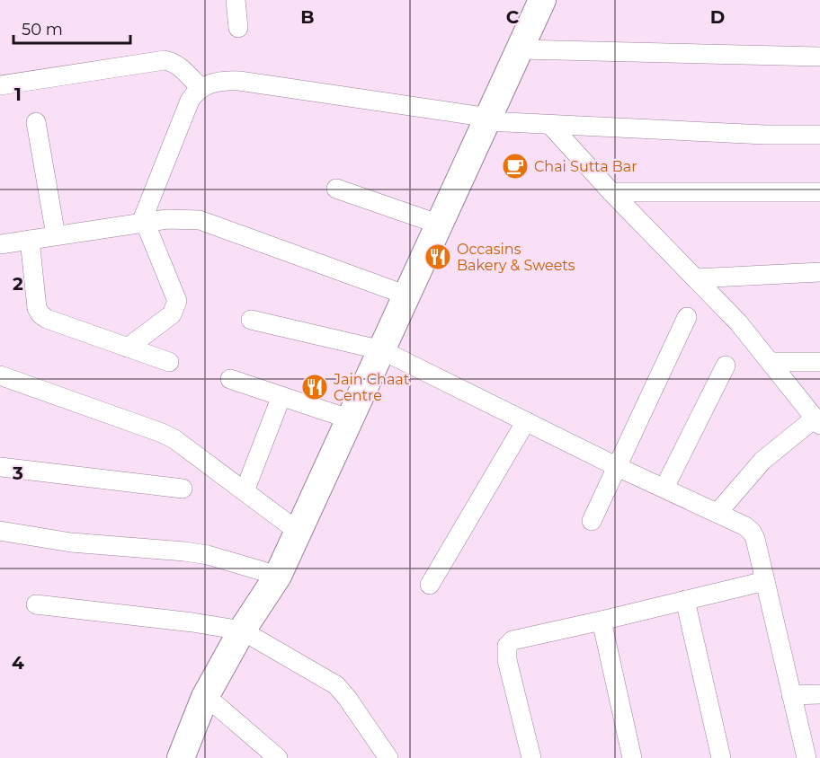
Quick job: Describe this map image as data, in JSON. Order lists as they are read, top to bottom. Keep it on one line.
{"places":{"cafe":["Chai Sutta Bar"],"restaurant":["Occasins Bakery & Sweets","Jain Chaat Centre"]},"scale_bar":"50 m","grid":{"columns":["B","C","D"],"rows":["1","2","3","4"]}}
